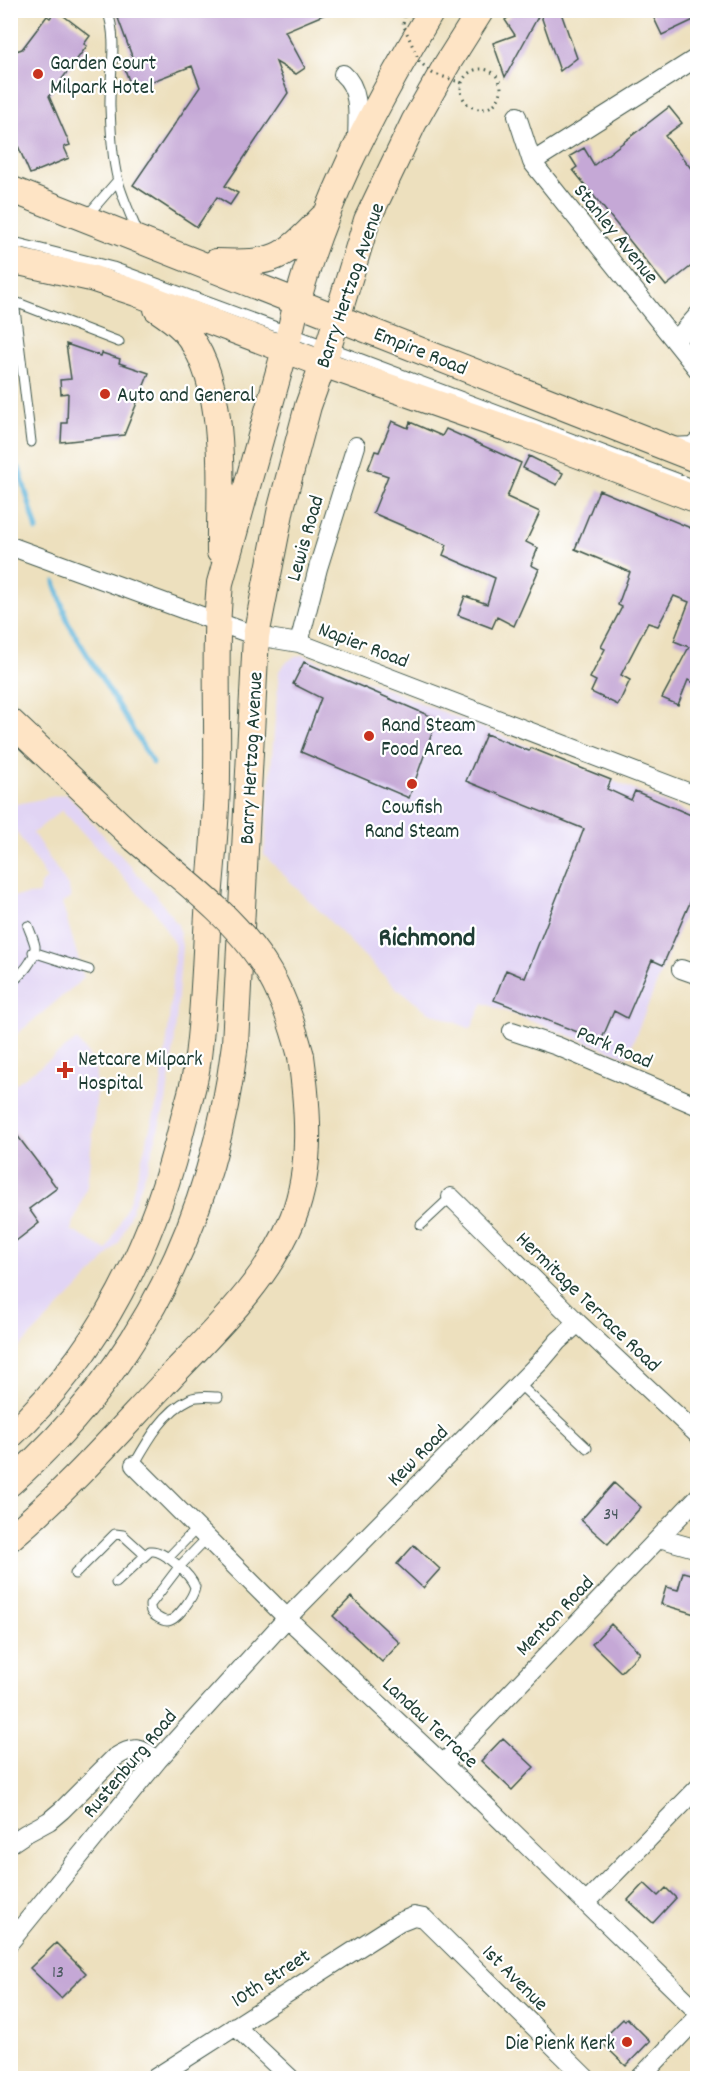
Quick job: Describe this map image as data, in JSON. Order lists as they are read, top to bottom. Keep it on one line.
{"streets":{"main road":["Barry Hertzog Avenue","Empire Road"],"street":["Stanley Avenue","Lewis Road","Napier Road","Park Road","Hermitage Terrace Road","Kew Road","Menton Road","Landau Terrace","Rustenburg Road","10th Street","1st Avenue"]},"crossings":[["Barry Hertzog Avenue","Empire Road"],["Barry Hertzog Avenue","Napier Road"],["Lewis Road","Napier Road"],["Hermitage Terrace Road","Kew Road"],["Kew Road","Landau Terrace"],["Kew Road","Rustenburg Road"],["Menton Road","Landau Terrace"],["Landau Terrace","Rustenburg Road"],["10th Street","1st Avenue"]],"districts":["Richmond"],"places":{"other":["Garden Court Milpark Hotel","Auto and General","Rand Steam Food Area","Cowfish Rand Steam","Die Pienk Kerk"],"health":["Netcare Milpark Hospital"]},"house_numbers":["34","13"]}
